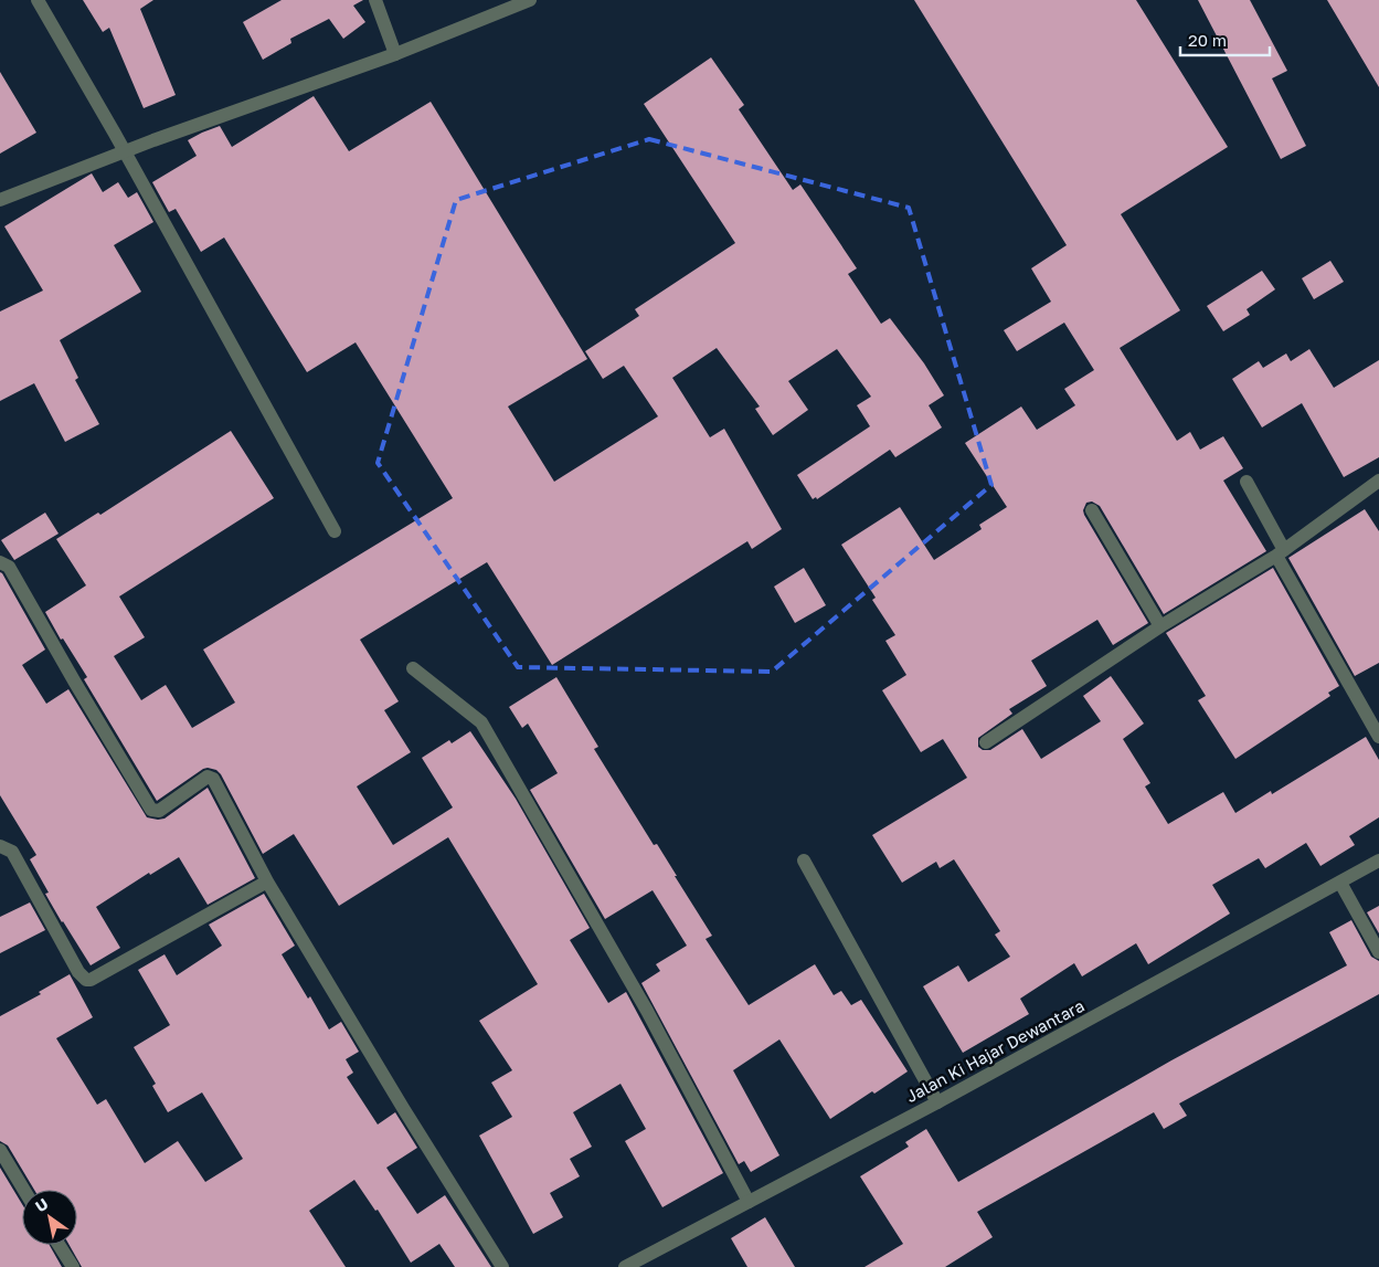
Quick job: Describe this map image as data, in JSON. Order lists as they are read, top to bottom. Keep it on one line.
{"streets":{"street":["Jalan Ki Hajar Dewantara"]},"scale_bar":"20 m","north":"top left"}
